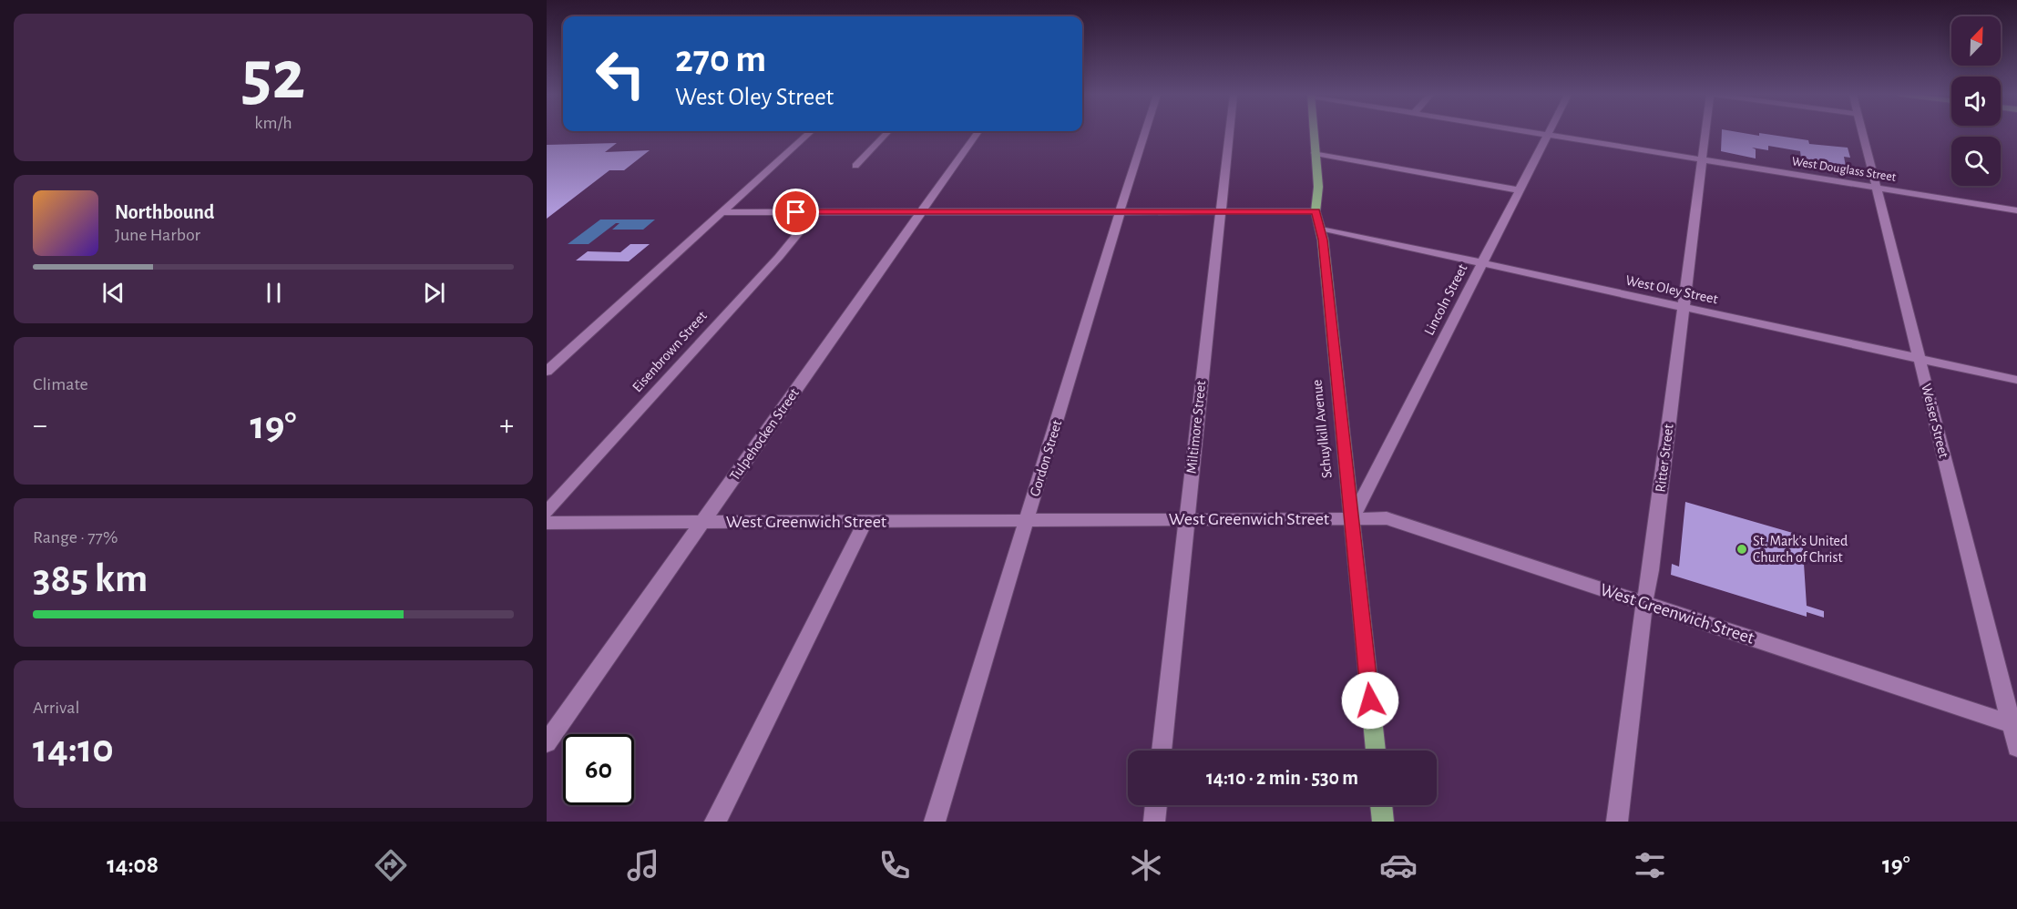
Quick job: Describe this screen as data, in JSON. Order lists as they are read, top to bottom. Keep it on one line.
{"streets":{"main road":["Schuylkill Avenue"],"street":["West Douglass Street","West Oley Street","Lincoln Street","Eisenbrown Street","Weiser Street","Miltimore Street","Tulpehocken Street","Gordon Street","Ritter Street","West Greenwich Street"]},"crossings":[["West Douglass Street","Lincoln Street"],["West Douglass Street","Weiser Street"],["West Douglass Street","Ritter Street"],["West Oley Street","Lincoln Street"],["West Oley Street","Weiser Street"],["West Oley Street","Schuylkill Avenue"],["West Oley Street","Ritter Street"],["Lincoln Street","Schuylkill Avenue"],["Lincoln Street","West Greenwich Street"],["Weiser Street","West Greenwich Street"],["Miltimore Street","West Greenwich Street"],["Schuylkill Avenue","West Greenwich Street"],["Tulpehocken Street","West Greenwich Street"],["Gordon Street","West Greenwich Street"],["Ritter Street","West Greenwich Street"]],"places":["St. Mark's United Church of Christ"],"north":"top right","page":{"tile":[["52","km/h"],"Climate",["Range · 77%","385 km"],["Arrival","14:10"]],"turn":["270 m","West Oley Street"],"song":["Northbound","June Harbor"],"heat":["−","19°","+"],"limit":"60","trip":"14:10 · 2 min · 530 m","tabs":["14:08","19°"]}}
